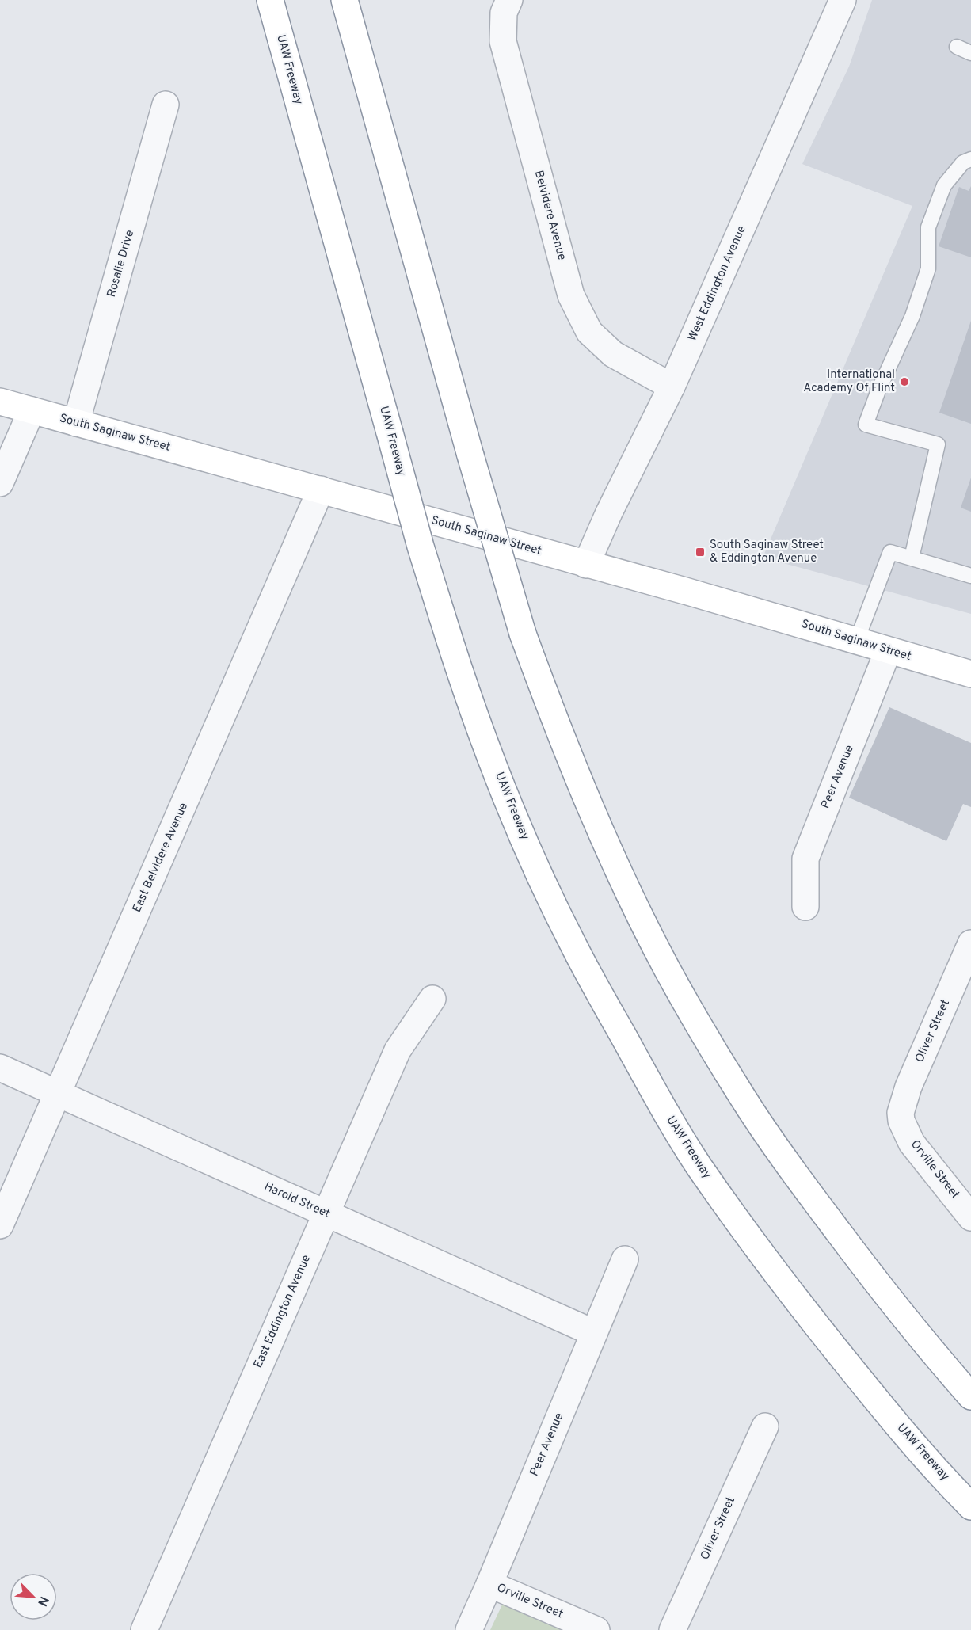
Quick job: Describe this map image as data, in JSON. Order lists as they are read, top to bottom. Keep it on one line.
{"streets":{"main road":["UAW Freeway","South Saginaw Street"],"street":["Belvidere Avenue","Rosalie Drive","West Eddington Avenue","Peer Avenue","East Belvidere Avenue","Oliver Street","Orville Street","Harold Street","East Eddington Avenue"]},"crossings":[["Belvidere Avenue","West Eddington Avenue"],["Rosalie Drive","South Saginaw Street"],["West Eddington Avenue","South Saginaw Street"],["South Saginaw Street","Peer Avenue"],["South Saginaw Street","East Belvidere Avenue"],["Peer Avenue","Orville Street"],["Peer Avenue","Harold Street"],["East Belvidere Avenue","Harold Street"],["Oliver Street","Orville Street"],["Harold Street","East Eddington Avenue"]],"places":{"other":["International Academy Of Flint"],"transit":["South Saginaw Street & Eddington Avenue"]},"north":"bottom right"}
